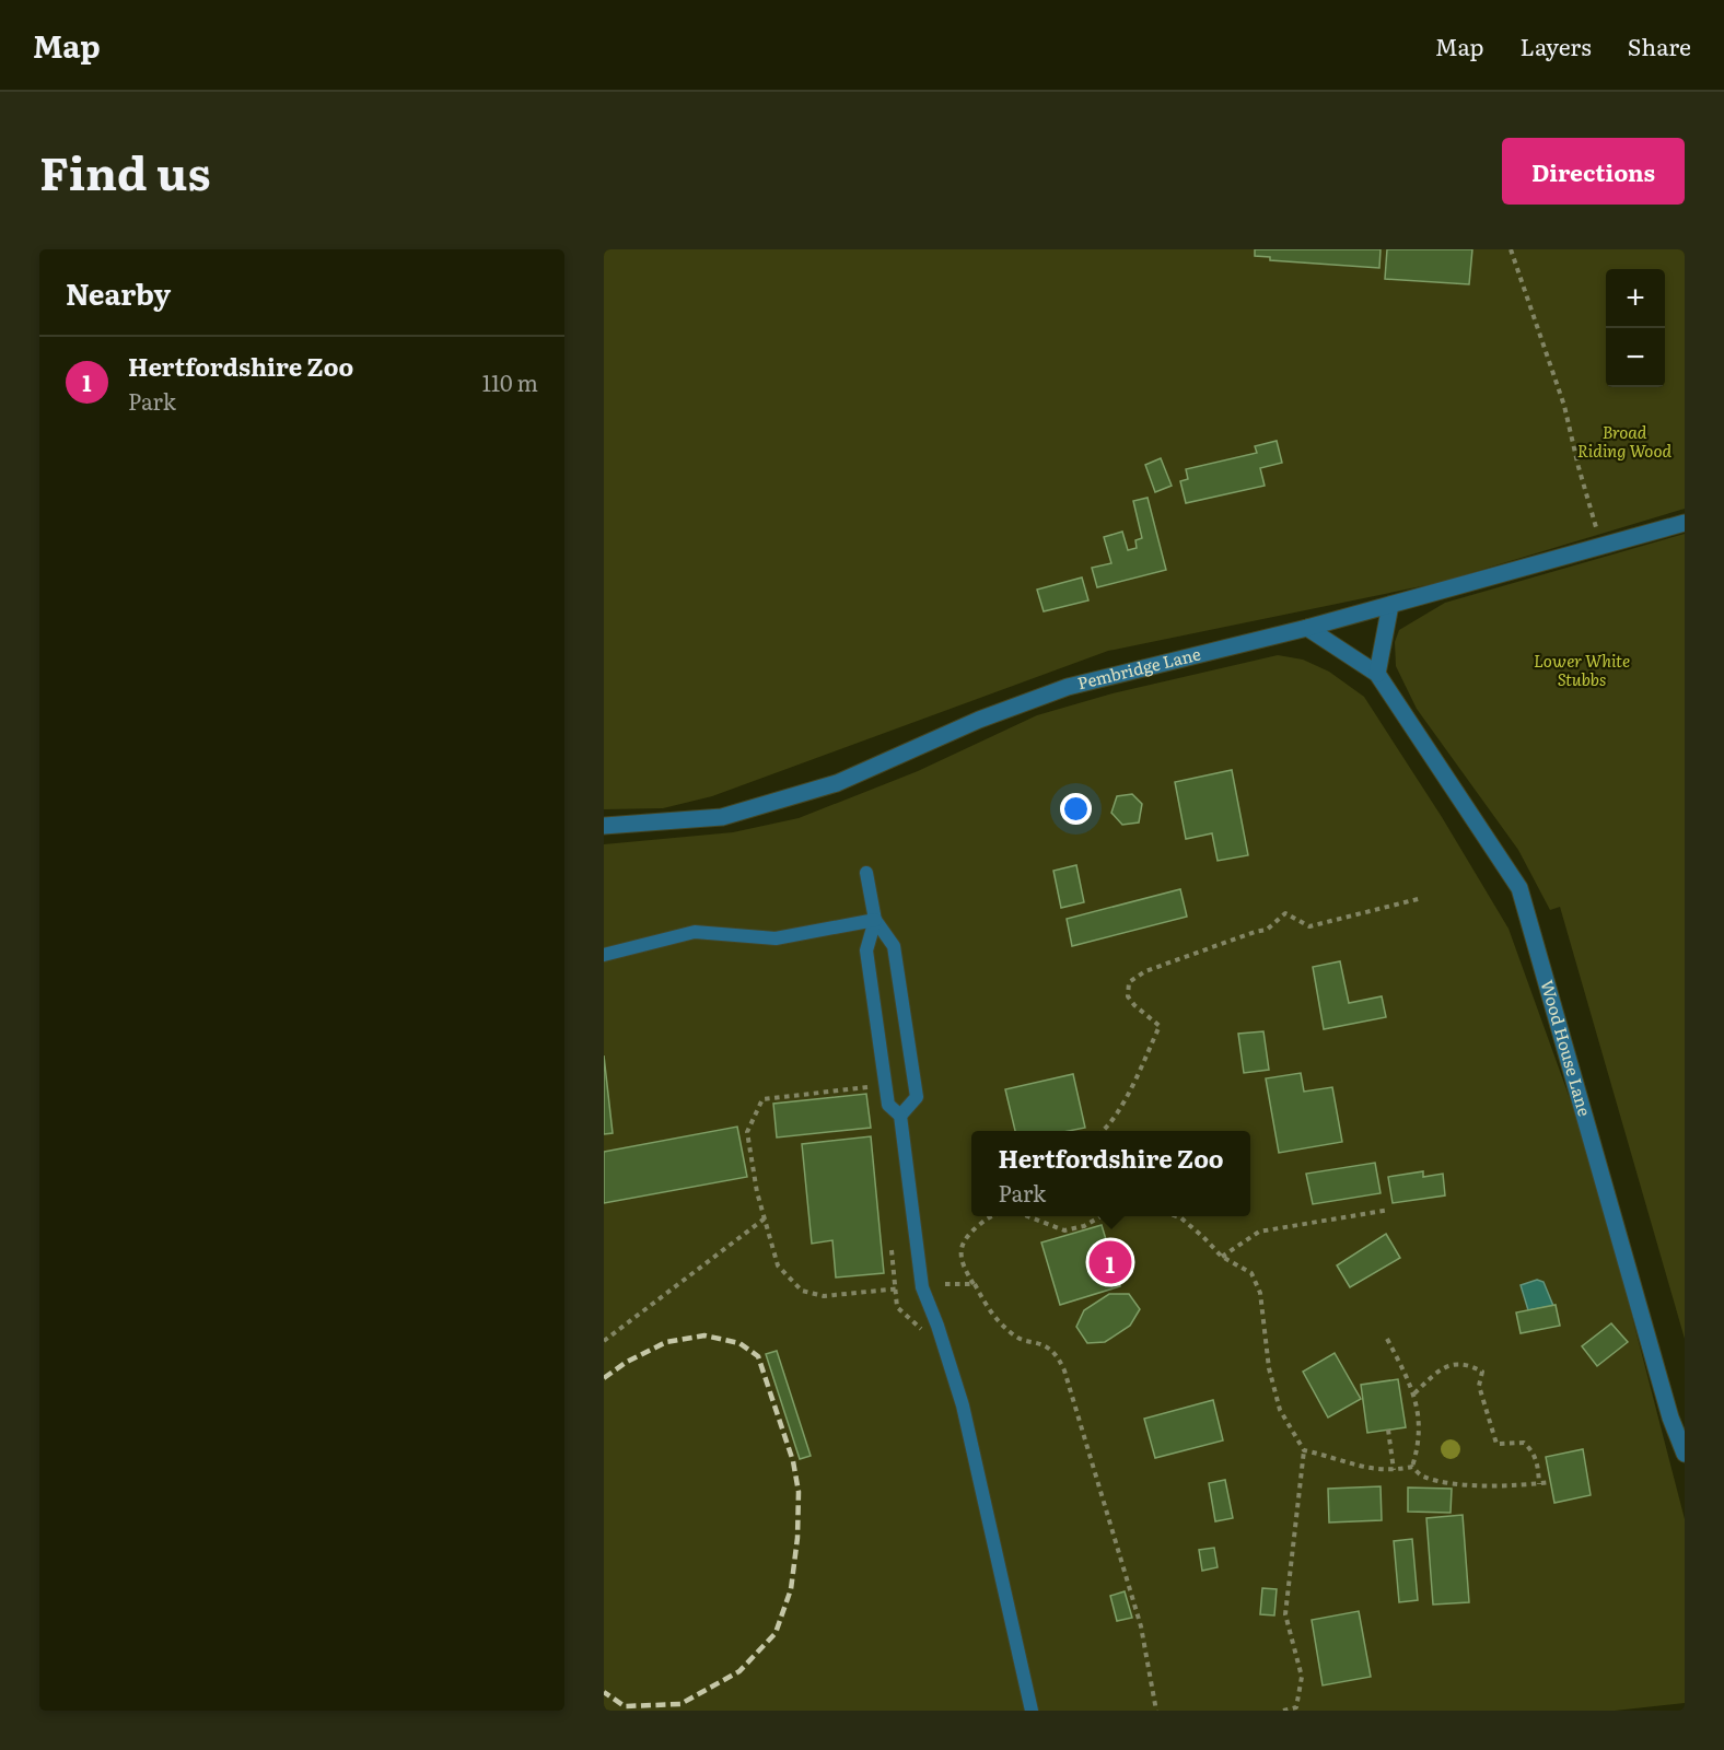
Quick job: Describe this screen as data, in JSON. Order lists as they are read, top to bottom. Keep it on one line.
{"streets":{"street":["Pembridge Lane","Wood House Lane"]},"crossings":[["Pembridge Lane","Wood House Lane"]],"parks":["Broad Riding Wood","Lower White Stubbs"],"page":{"header":"Map","nav":["Map","Layers","Share"],"title":"Find us","buttons":"Directions","heading":"Nearby","map_buttons":["+","−"],"list":[{"mark":"1","name":"Hertfordshire Zoo","note":"Park","value":"110 m"}],"popup":["Hertfordshire Zoo","Park"],"pins":"1"}}
